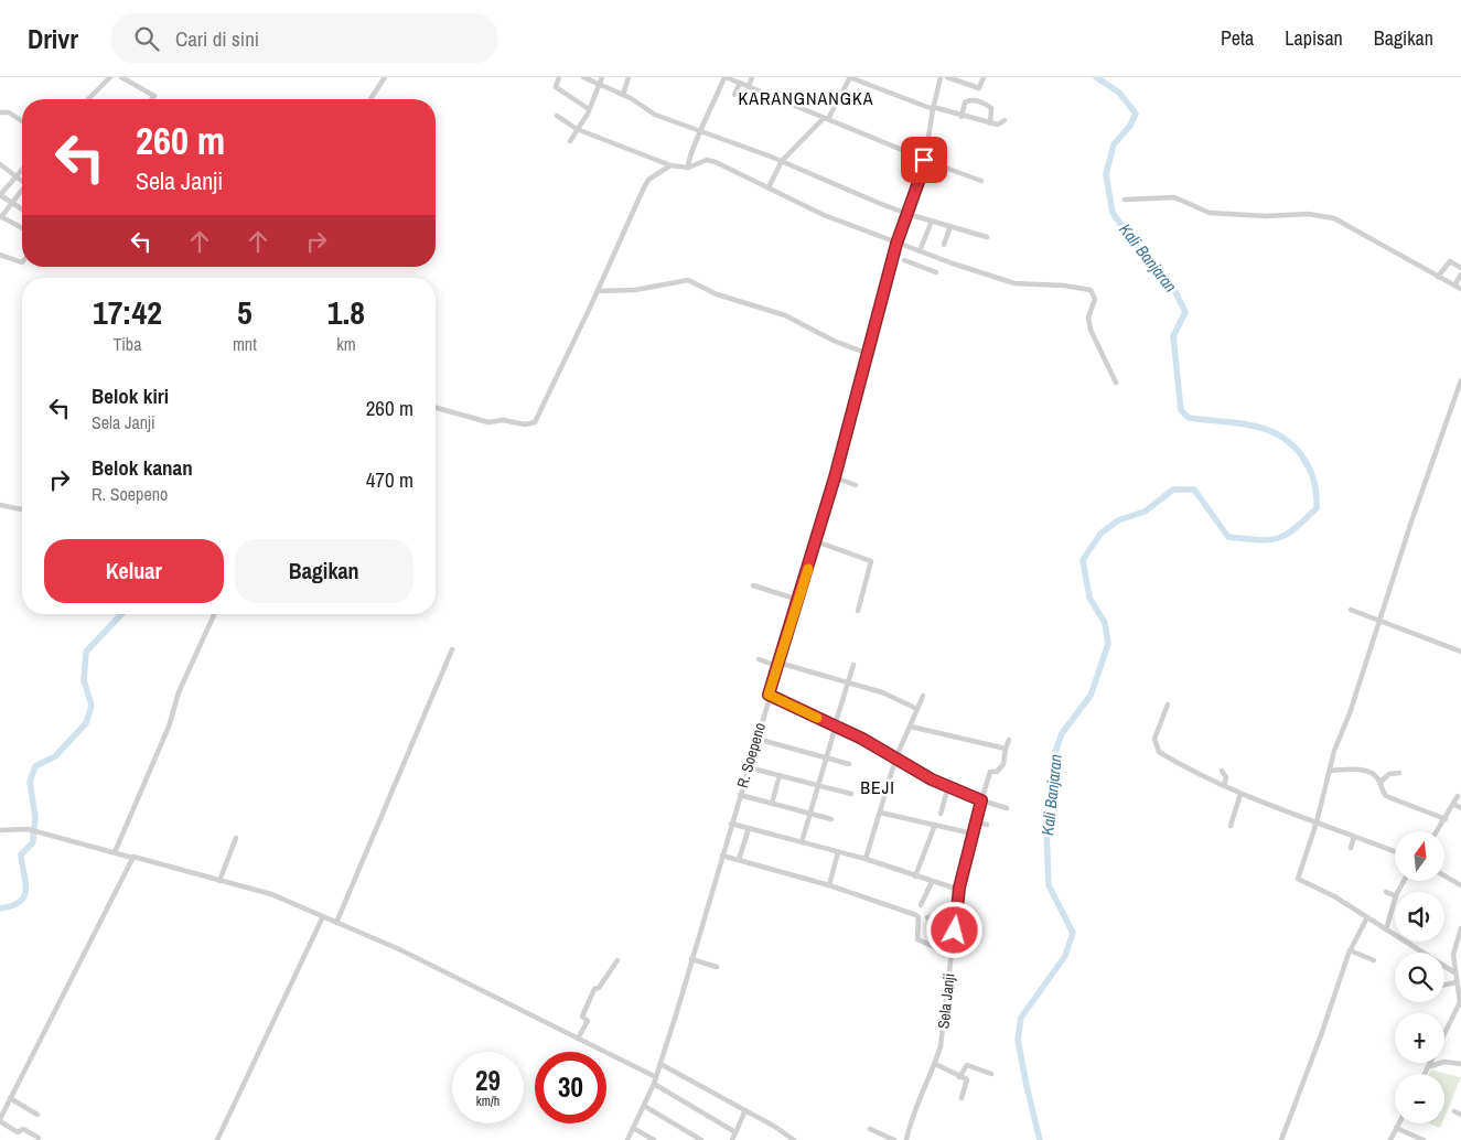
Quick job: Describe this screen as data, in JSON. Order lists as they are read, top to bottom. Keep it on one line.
{"streets":{"street":["R. Soepeno","Sela Janji"]},"districts":["KARANGNANGKA","BEJI"],"water":["Kali Banjaran"],"north":"top","page":{"header":"Drivr","search":"Cari di sini","nav":["Peta","Lapisan","Bagikan"],"turn":["260 m","Sela Janji"],"eta":["17:42","Tiba","5","mnt","1.8","km"],"list":[{"name":"Belok kiri","note":"Sela Janji","value":"260 m"},{"name":"Belok kanan","note":"R. Soepeno","value":"470 m"}],"buttons":["Keluar","Bagikan"],"map_buttons":["+","−"],"speed":"29 km/h","limit":"30"}}
